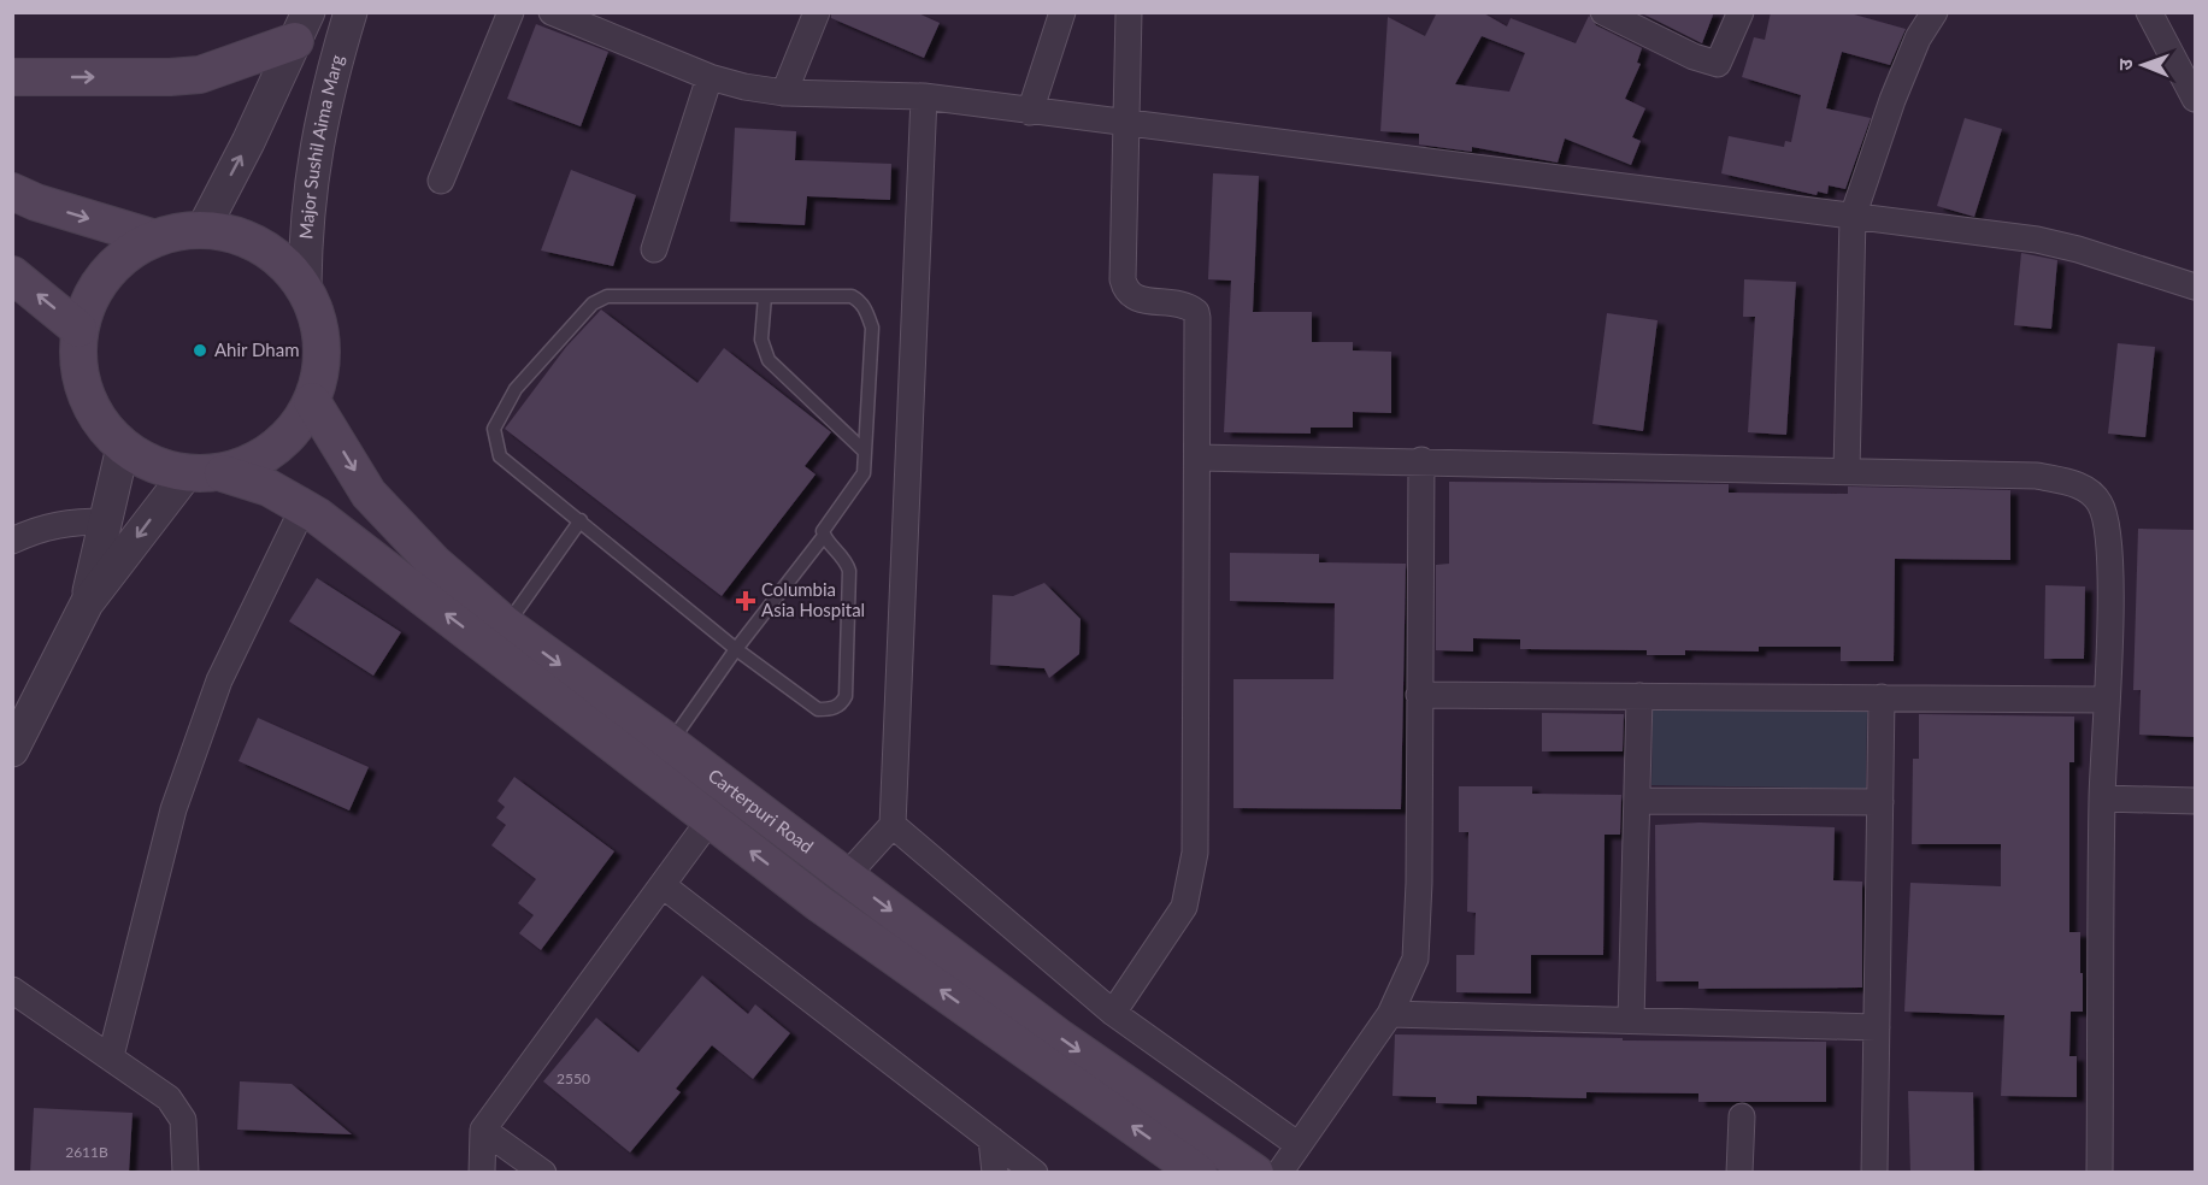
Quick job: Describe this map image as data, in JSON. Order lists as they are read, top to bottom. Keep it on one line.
{"streets":{"main road":["Carterpuri Road"],"street":["Major Sushil Aima Marg"]},"crossings":[["Major Sushil Aima Marg","Carterpuri Road"]],"places":{"other":["Ahir Dham"],"health":["Columbia Asia Hospital"]},"house_numbers":["2550","2611B"],"north":"left"}
